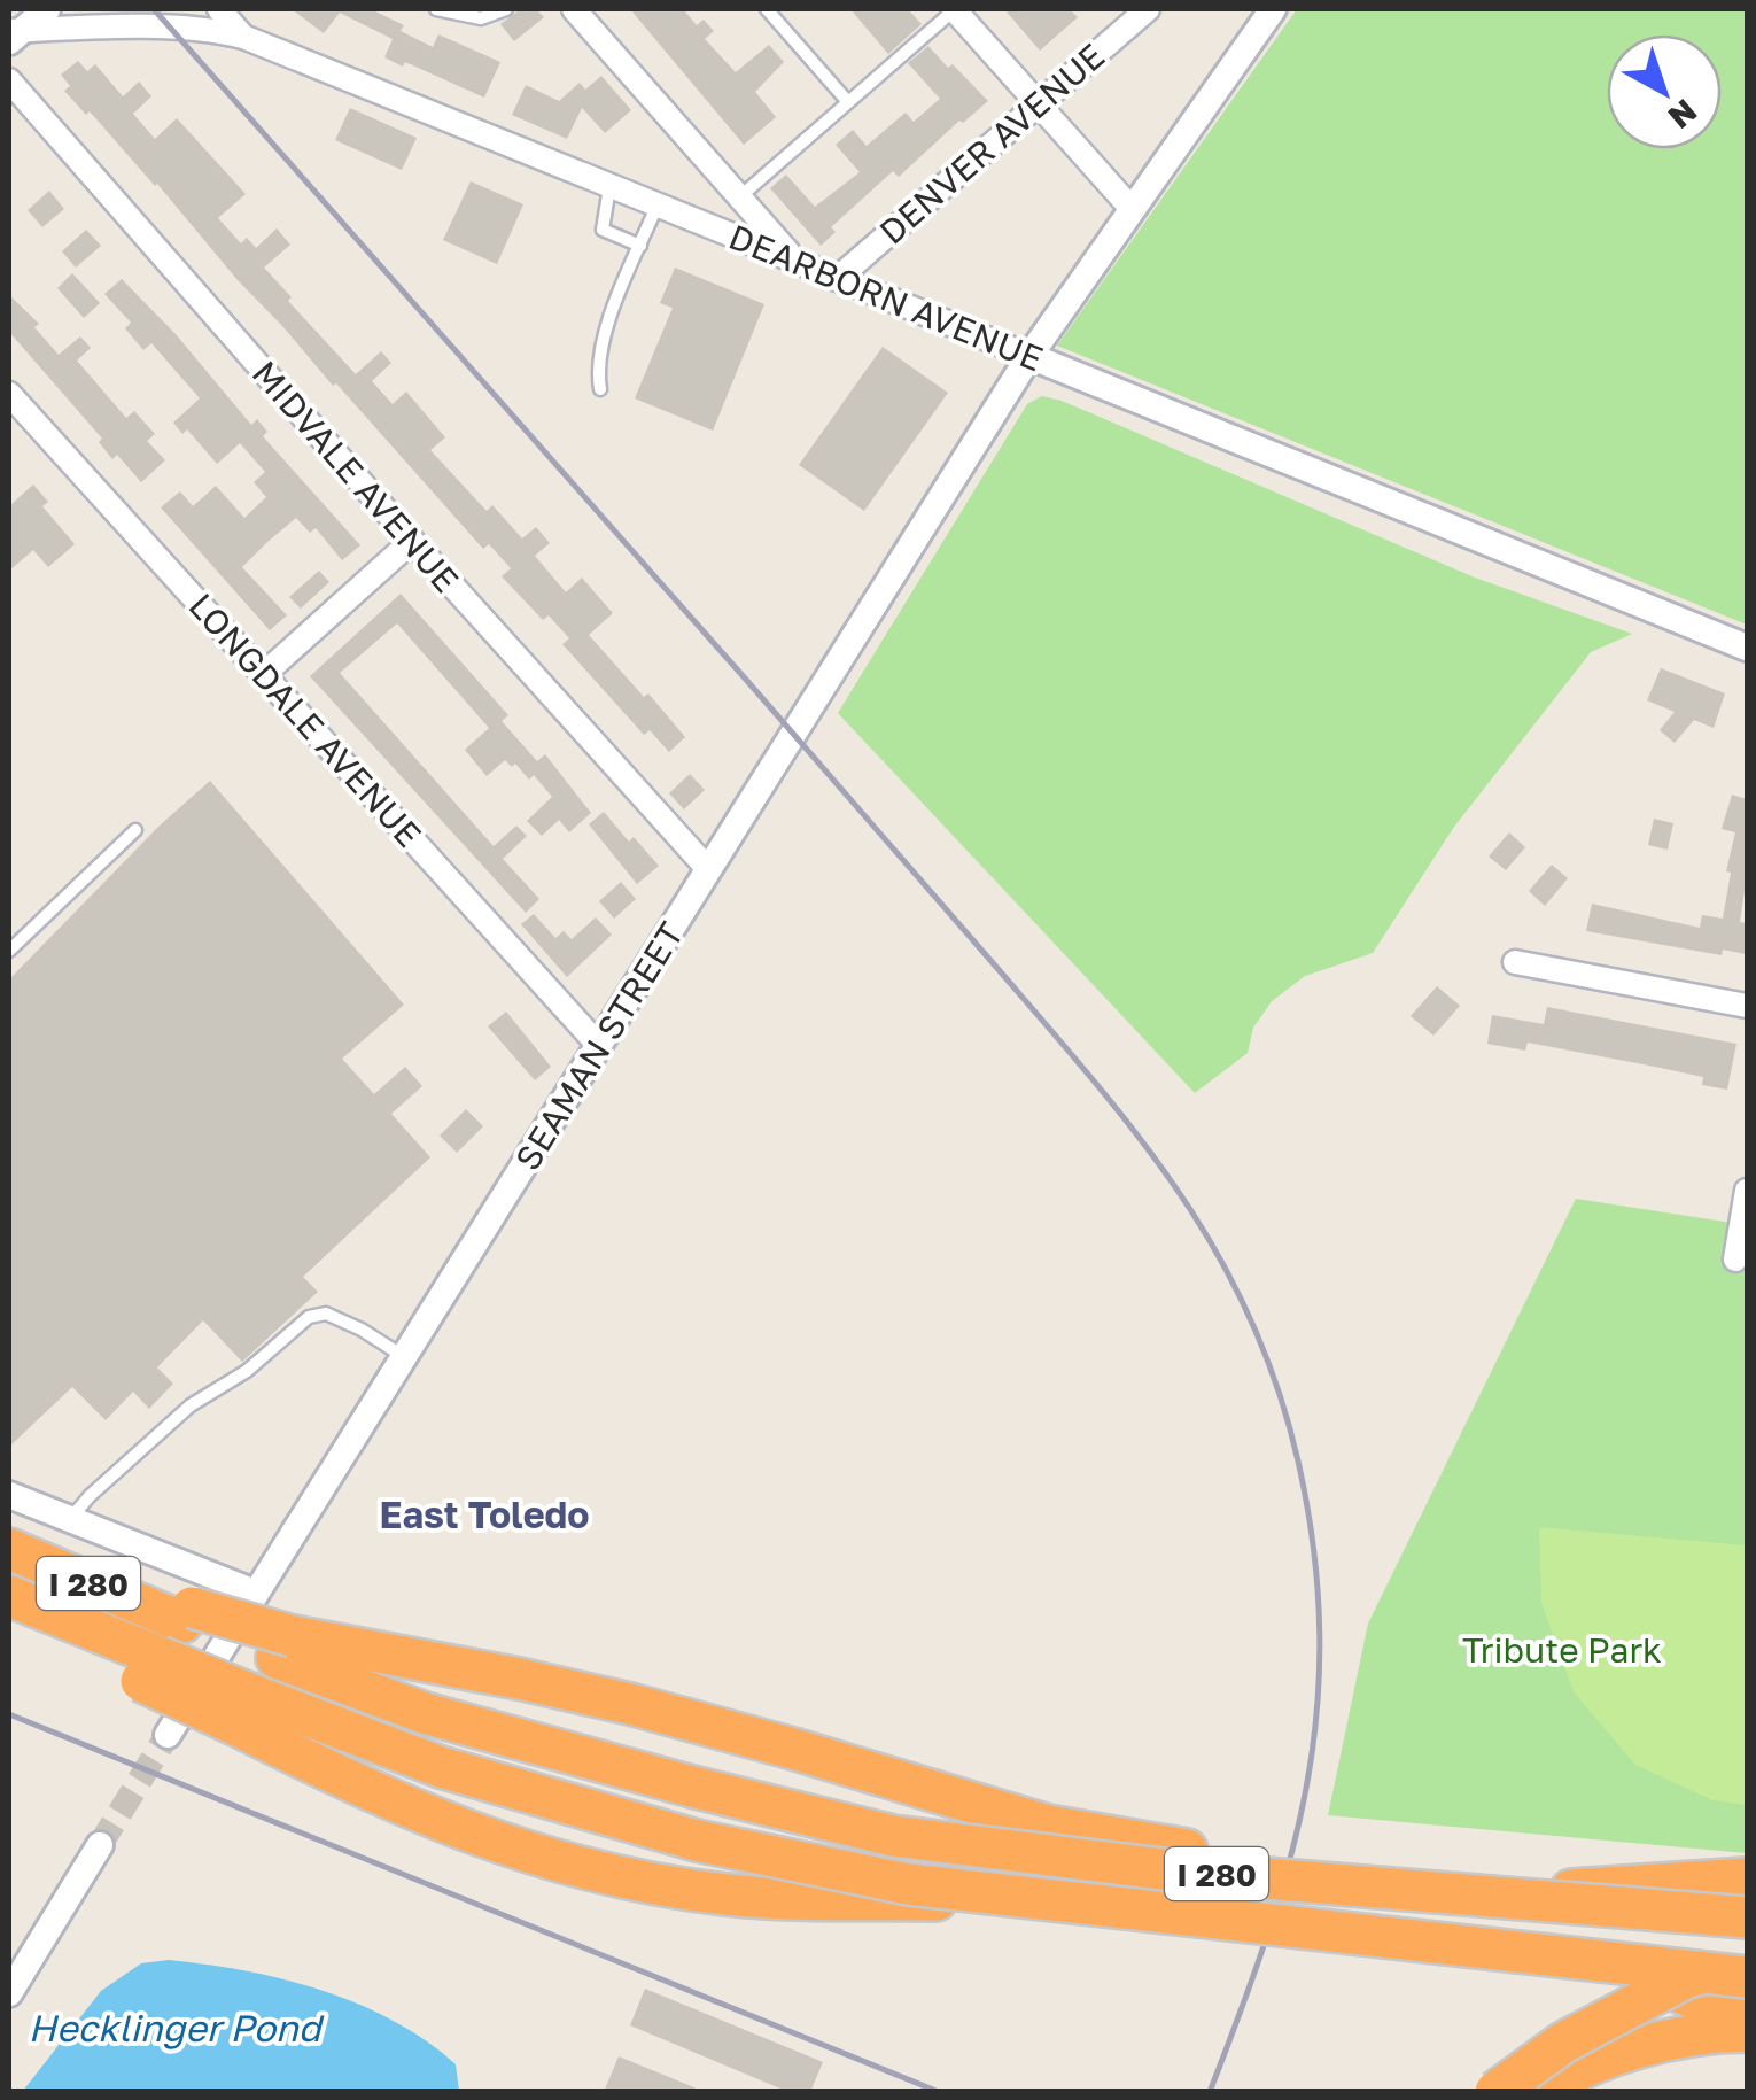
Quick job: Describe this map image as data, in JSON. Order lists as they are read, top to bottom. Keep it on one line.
{"streets":{"highway":["I 280"],"street":["DENVER AVENUE","DEARBORN AVENUE","MIDVALE AVENUE","LONGDALE AVENUE","SEAMAN STREET"]},"crossings":[["DENVER AVENUE","DEARBORN AVENUE"],["DEARBORN AVENUE","SEAMAN STREET"],["MIDVALE AVENUE","SEAMAN STREET"],["LONGDALE AVENUE","SEAMAN STREET"]],"districts":["East Toledo"],"water":["Hecklinger Pond"],"parks":["Tribute Park"],"north":"bottom right"}
